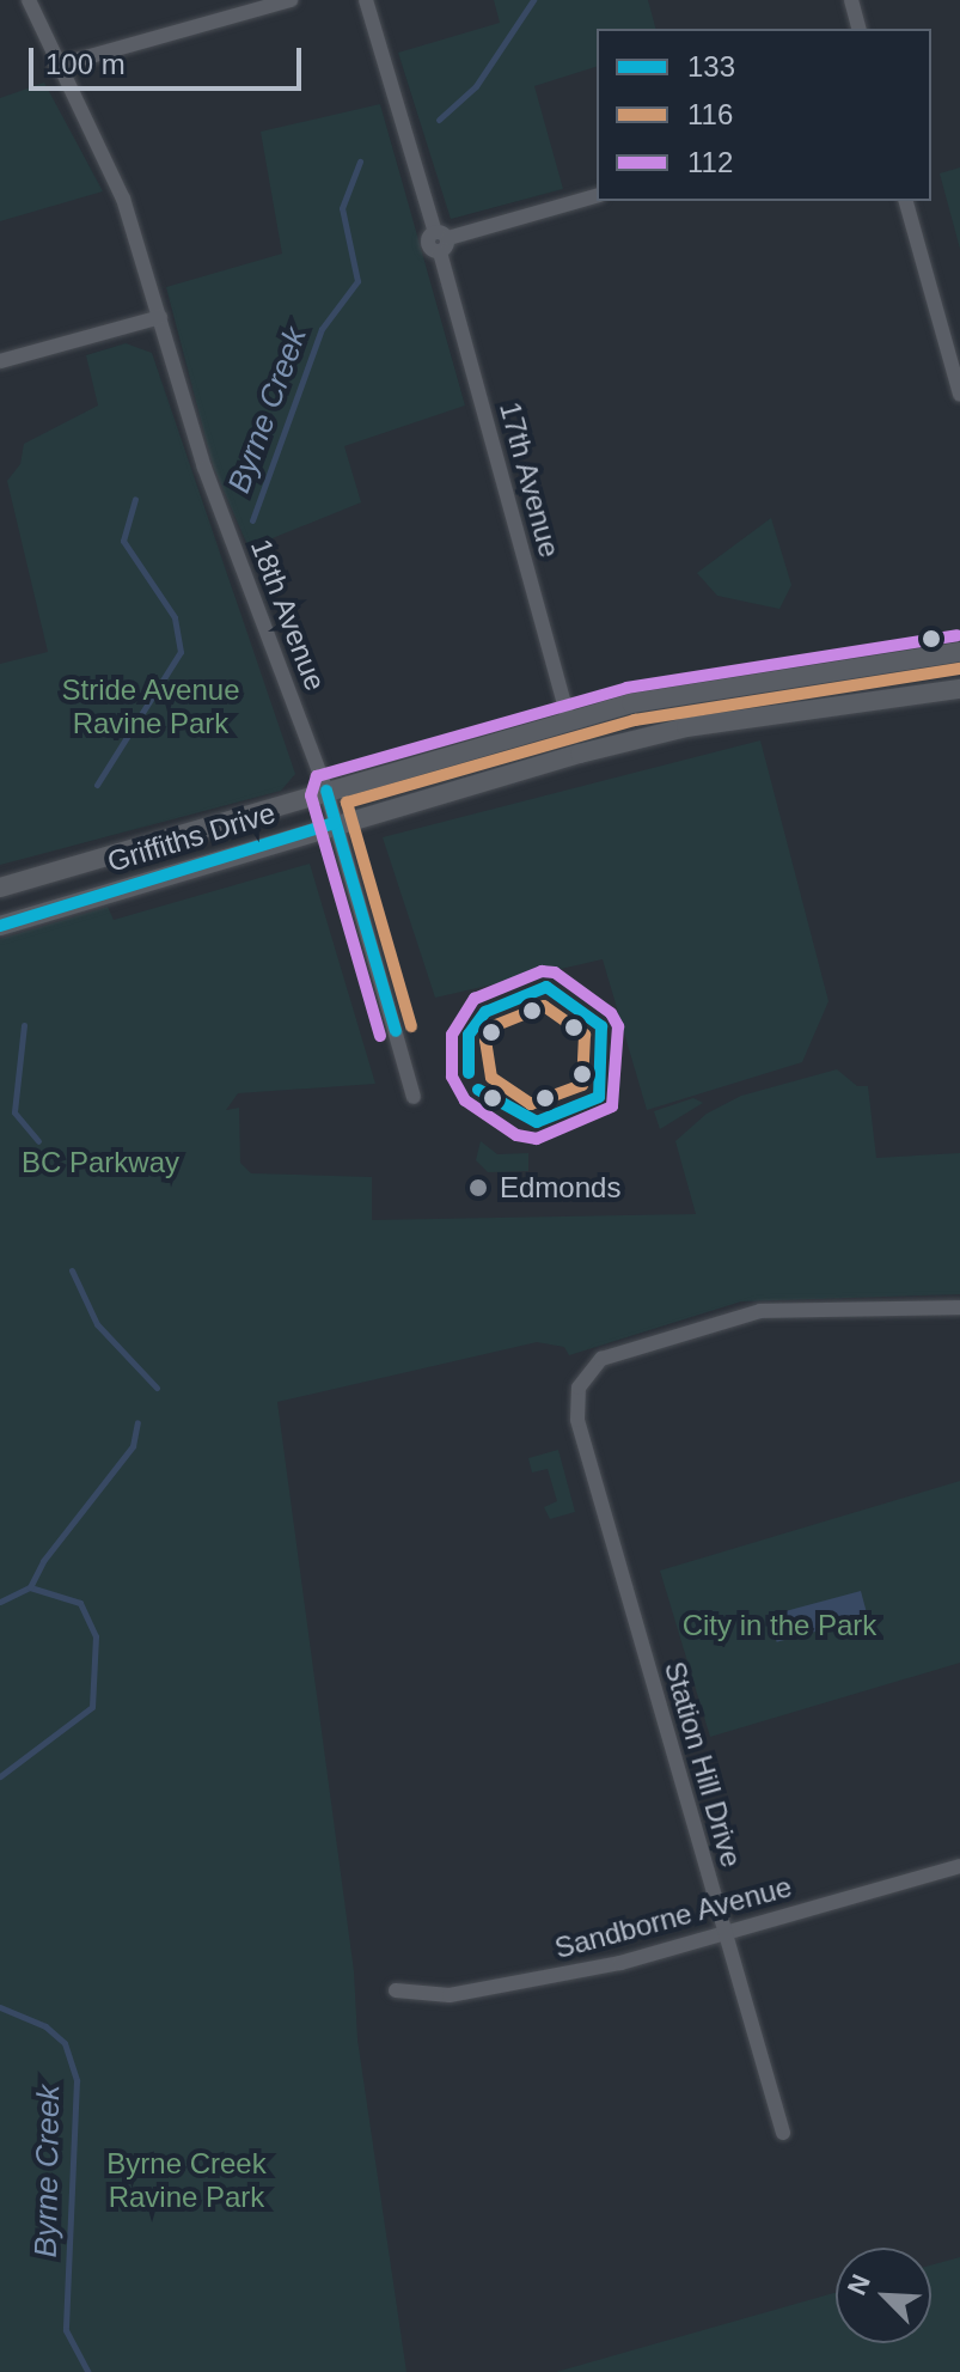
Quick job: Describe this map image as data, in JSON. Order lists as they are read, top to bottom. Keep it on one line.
{"streets":{"main road":["Griffiths Drive"],"street":["17th Avenue","18th Avenue","Station Hill Drive","Sandborne Avenue"]},"crossings":[["17th Avenue","Griffiths Drive"],["18th Avenue","Griffiths Drive"],["Station Hill Drive","Sandborne Avenue"]],"water":["Byrne Creek"],"parks":["Stride Avenue Ravine Park","BC Parkway","City in the Park","Byrne Creek Ravine Park"],"places":["Edmonds"],"lines":["transit line 112","transit line 116","transit line 133"],"legend":["133","116","112"],"scale_bar":"100 m","north":"top left"}
